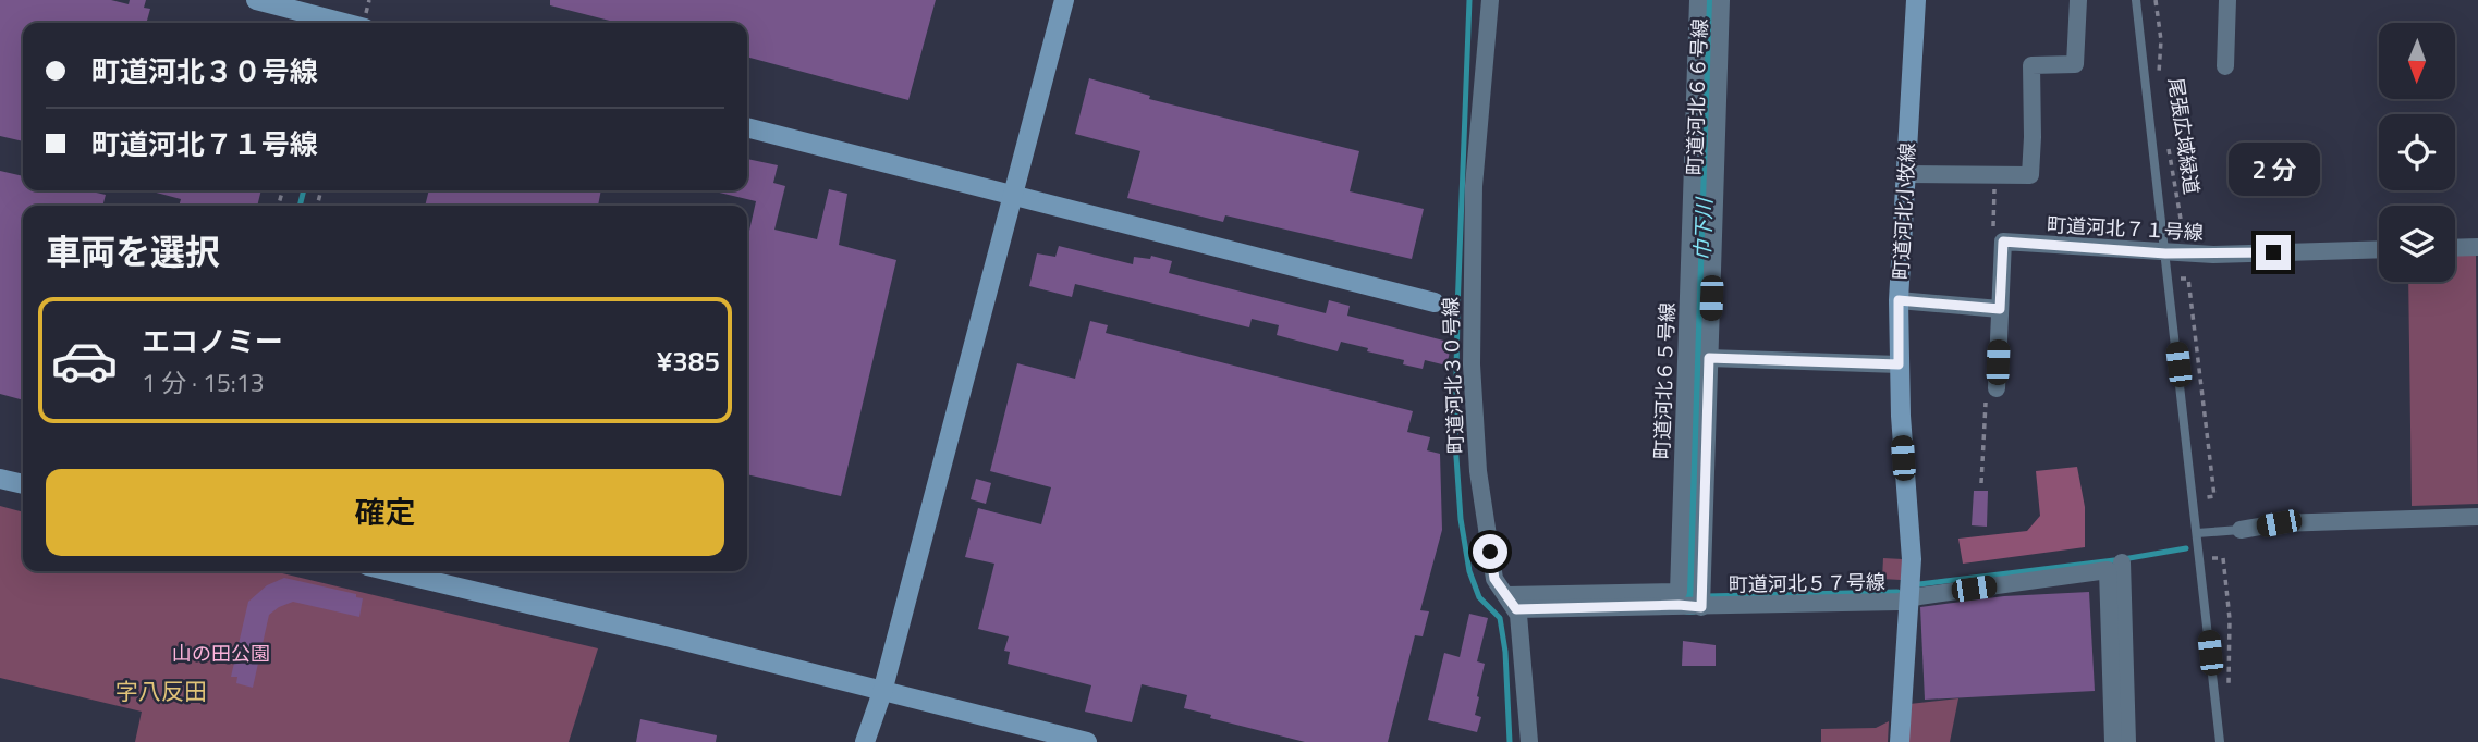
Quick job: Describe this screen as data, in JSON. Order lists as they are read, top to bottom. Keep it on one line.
{"streets":{"street":["町道河北６６号線","町道河北小牧線","町道河北７１号線","町道河北３０号線","町道河北６５号線","町道河北５７号線"],"path":["尾張広域緑道"]},"crossings":[["町道河北６６号線","町道河北５７号線"],["尾張広域緑道","町道河北７１号線"],["町道河北小牧線","町道河北５７号線"],["町道河北３０号線","町道河北６５号線"],["町道河北３０号線","町道河北５７号線"],["町道河北６５号線","町道河北５７号線"]],"districts":["字八反田"],"water":["巾下川"],"parks":["山の田公園"],"north":"bottom","page":{"banner":["町道河北３０号線","町道河北７１号線"],"bubble":"2 分","heading":"車両を選択","list":[{"name":"エコノミー","note":"1 分 · 15:13","value":"¥385"}],"buttons":"確定"}}
